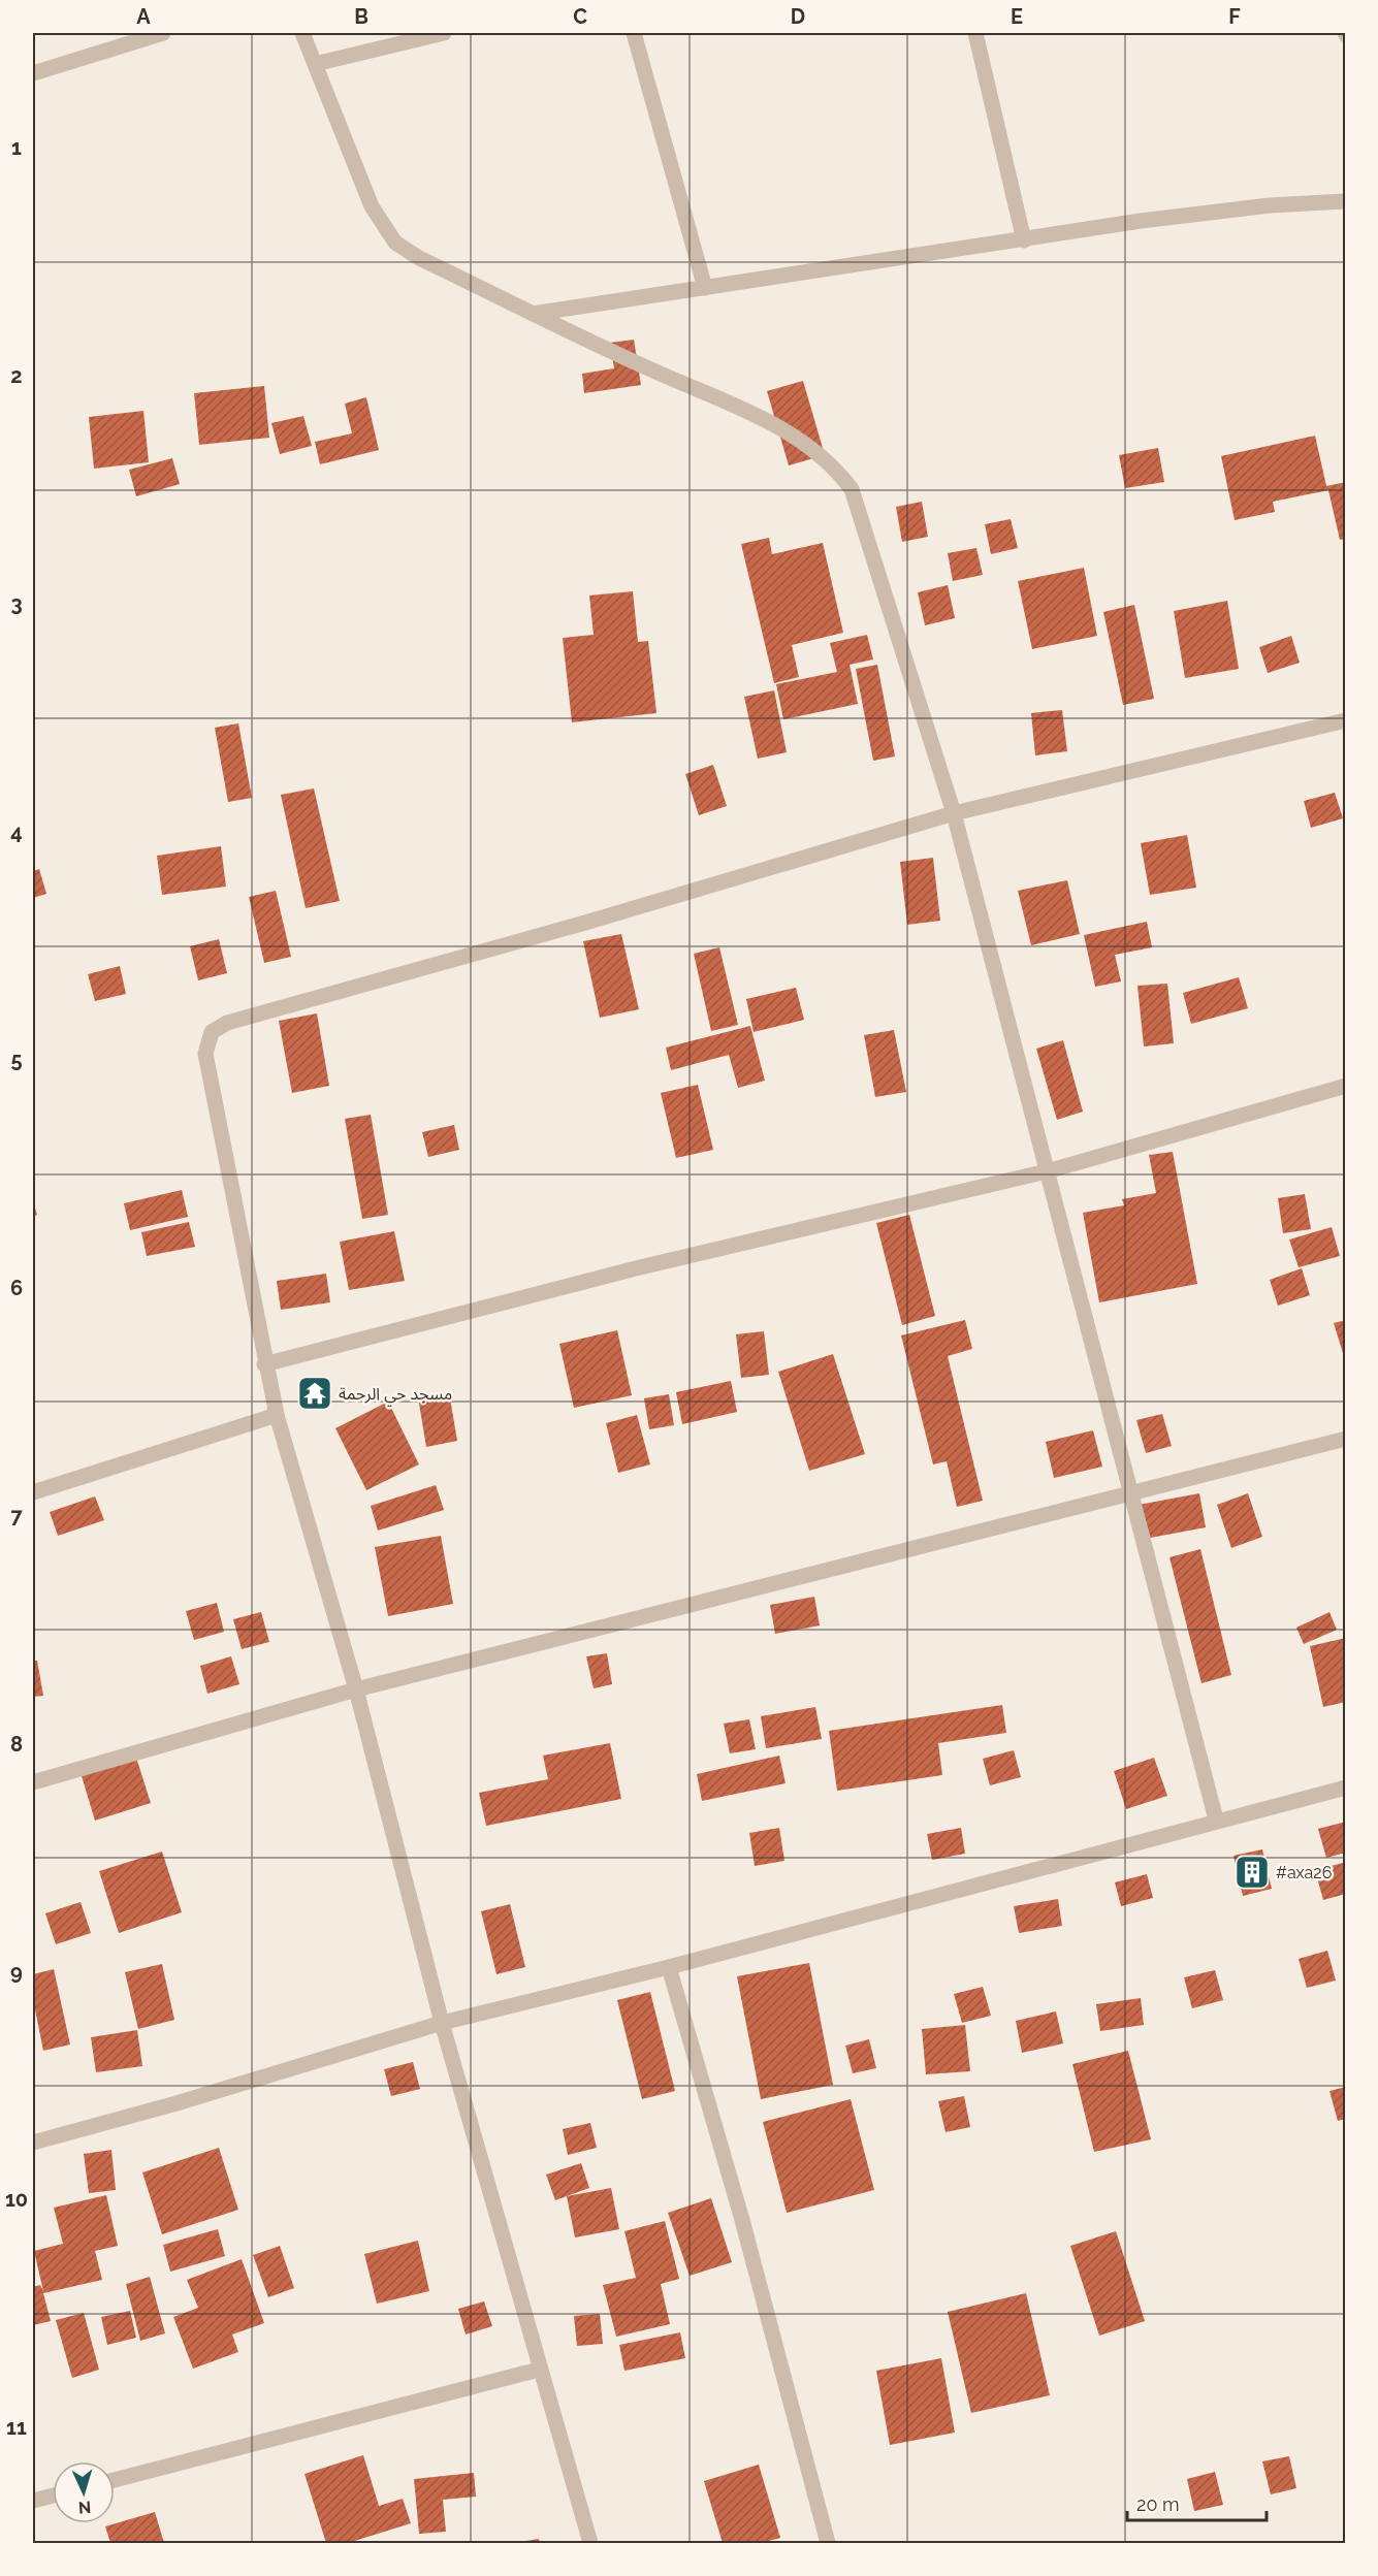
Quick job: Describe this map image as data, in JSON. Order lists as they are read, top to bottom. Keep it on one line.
{"places":{"temple":["مسجد حي الرحمة"],"building":["#axa26"]},"scale_bar":"20 m","north":"bottom","grid":{"columns":["A","B","C","D","E","F"],"rows":["1","2","3","4","5","6","7","8","9","10","11"]}}
